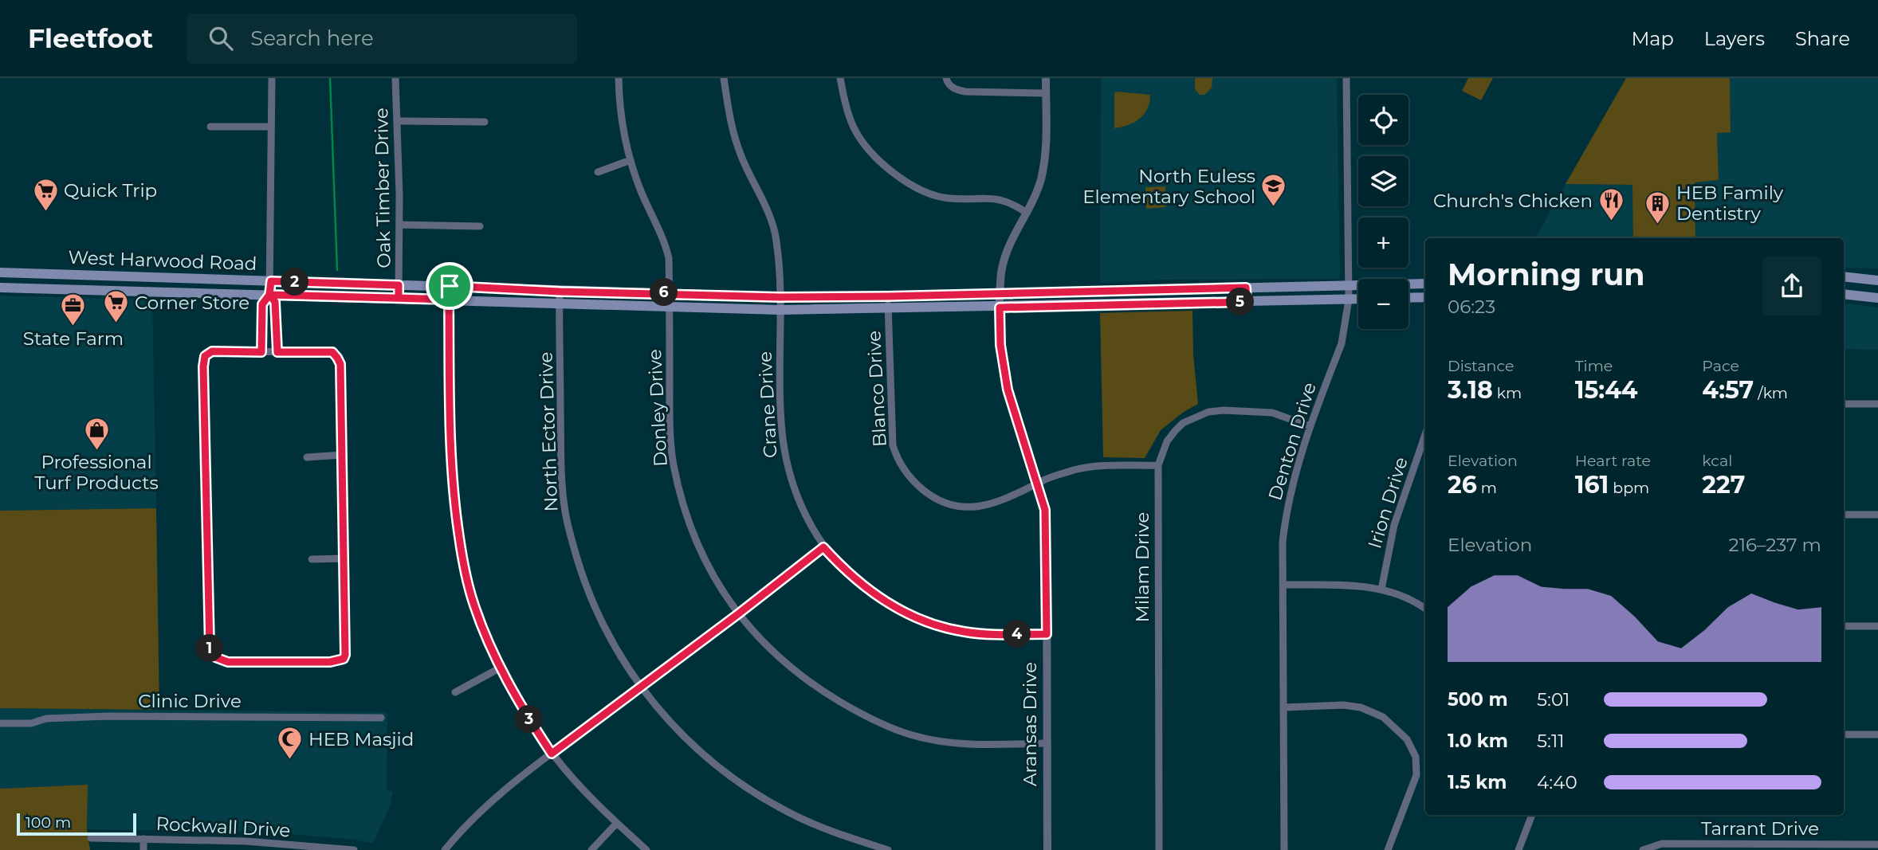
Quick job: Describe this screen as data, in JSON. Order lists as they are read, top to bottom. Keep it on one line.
{"streets":{"main road":["West Harwood Road"],"street":["Oak Timber Drive","Blanco Drive","Crane Drive","Donley Drive","North Ector Drive","Denton Drive","Irion Drive","Milam Drive","Clinic Drive","Aransas Drive","Rockwall Drive","Tarrant Drive"]},"crossings":[["Oak Timber Drive","West Harwood Road"],["West Harwood Road","Blanco Drive"],["West Harwood Road","Crane Drive"],["West Harwood Road","Donley Drive"],["West Harwood Road","North Ector Drive"],["West Harwood Road","Denton Drive"],["West Harwood Road","Aransas Drive"],["Blanco Drive","Milam Drive"],["Blanco Drive","Aransas Drive"],["Crane Drive","Aransas Drive"],["Donley Drive","Aransas Drive"],["Denton Drive","Milam Drive"]],"places":{"school or university":["North Euless Elementary School"],"supermarket":["Quick Trip","Corner Store"],"restaurant":["Church's Chicken"],"building":["HEB Family Dentistry"],"office":["State Farm"],"shop":["Professional Turf Products"],"mosque":["HEB Masjid"]},"scale_bar":"100 m","page":{"header":"Fleetfoot","search":"Search here","nav":["Map","Layers","Share"],"map_buttons":["+","−"],"heading":["Morning run","06:23"],"pins":["2","6","5","4","1","3"],"stats":[["Distance","3.18 km"],["Time","15:44"],["Pace","4:57 /km"],["Elevation","26 m"],["Heart rate","161 bpm"],["kcal","227"]],"chart":["Elevation","216–237 m"],"list":[{"name":"500 m","note":"5:01"},{"name":"1.0 km","note":"5:11"},{"name":"1.5 km","note":"4:40"}],"scale":"100 m"}}
